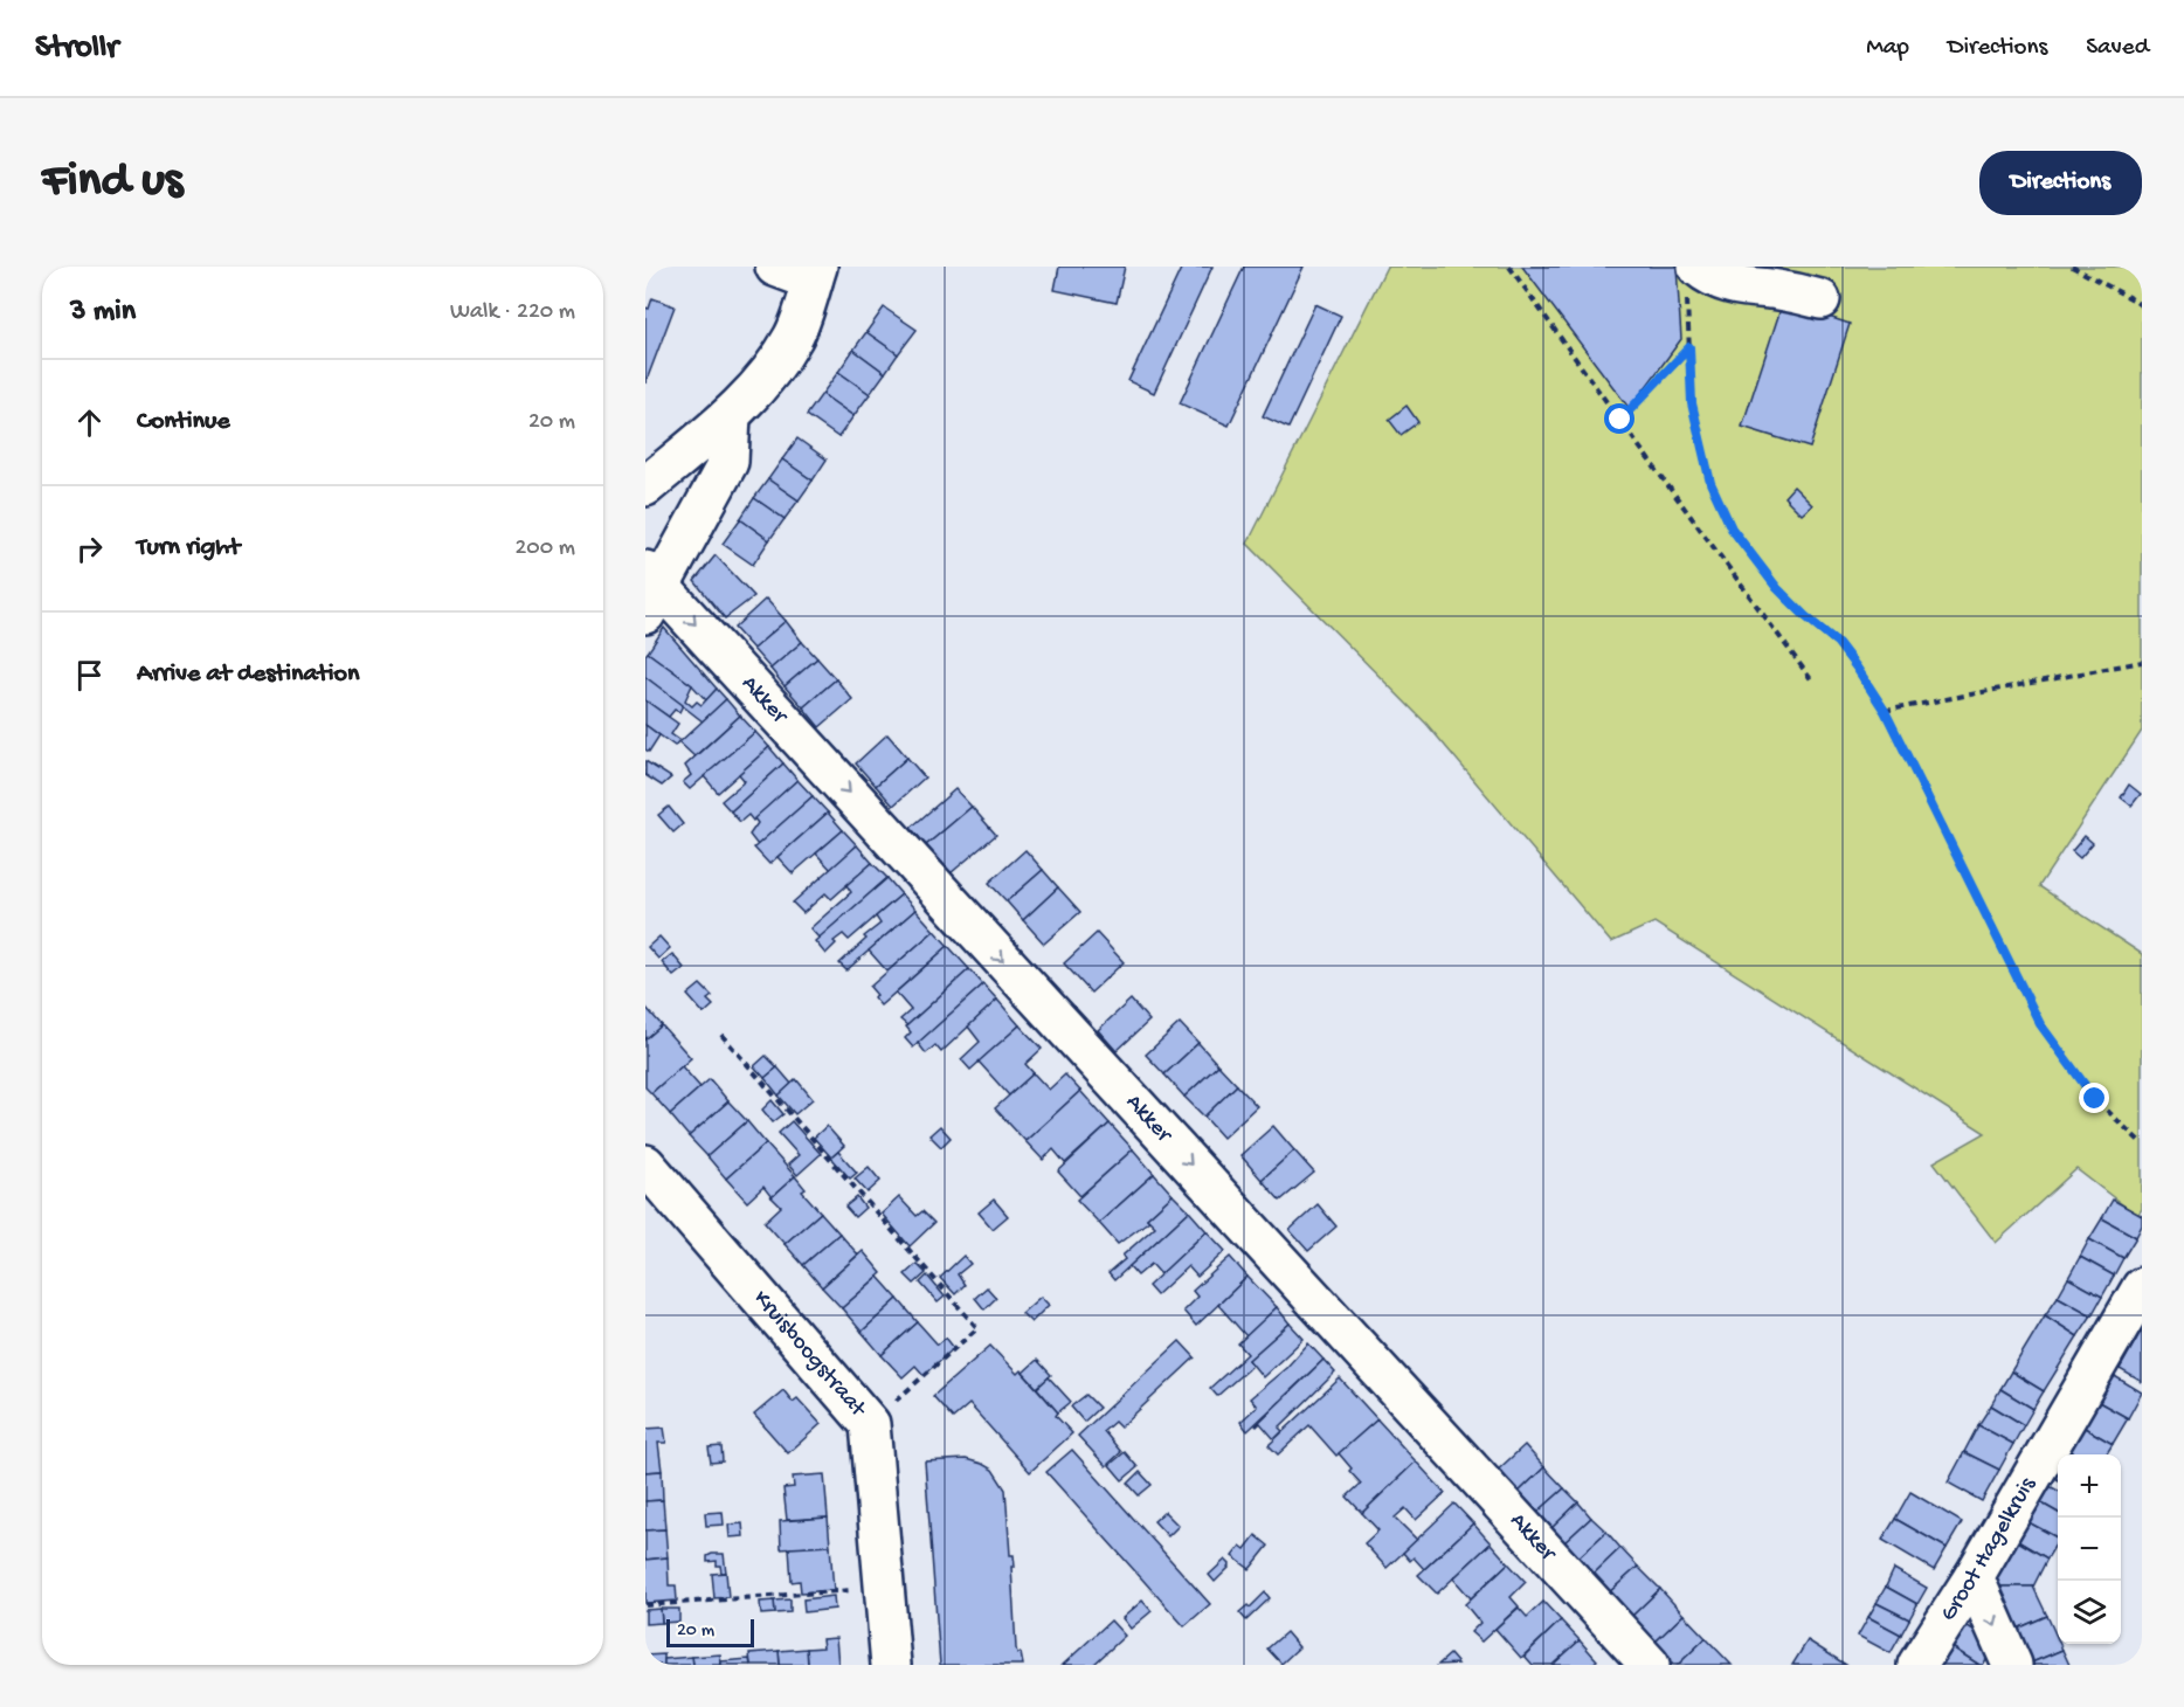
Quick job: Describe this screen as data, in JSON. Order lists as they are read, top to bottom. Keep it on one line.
{"streets":{"street":["Akker","Kruisboogstraat","Groot Hagelkruis"]},"one_way":["Akker"],"scale_bar":"20 m","page":{"header":"Strollr","nav":["Map","Directions","Saved"],"buttons":"Directions","title":"Find us","heading":["3 min","Walk · 220 m"],"list":[["Continue","20 m"],["Turn right","200 m"],"Arrive at destination"],"map_buttons":["+","−"],"scale":"20 m"}}
